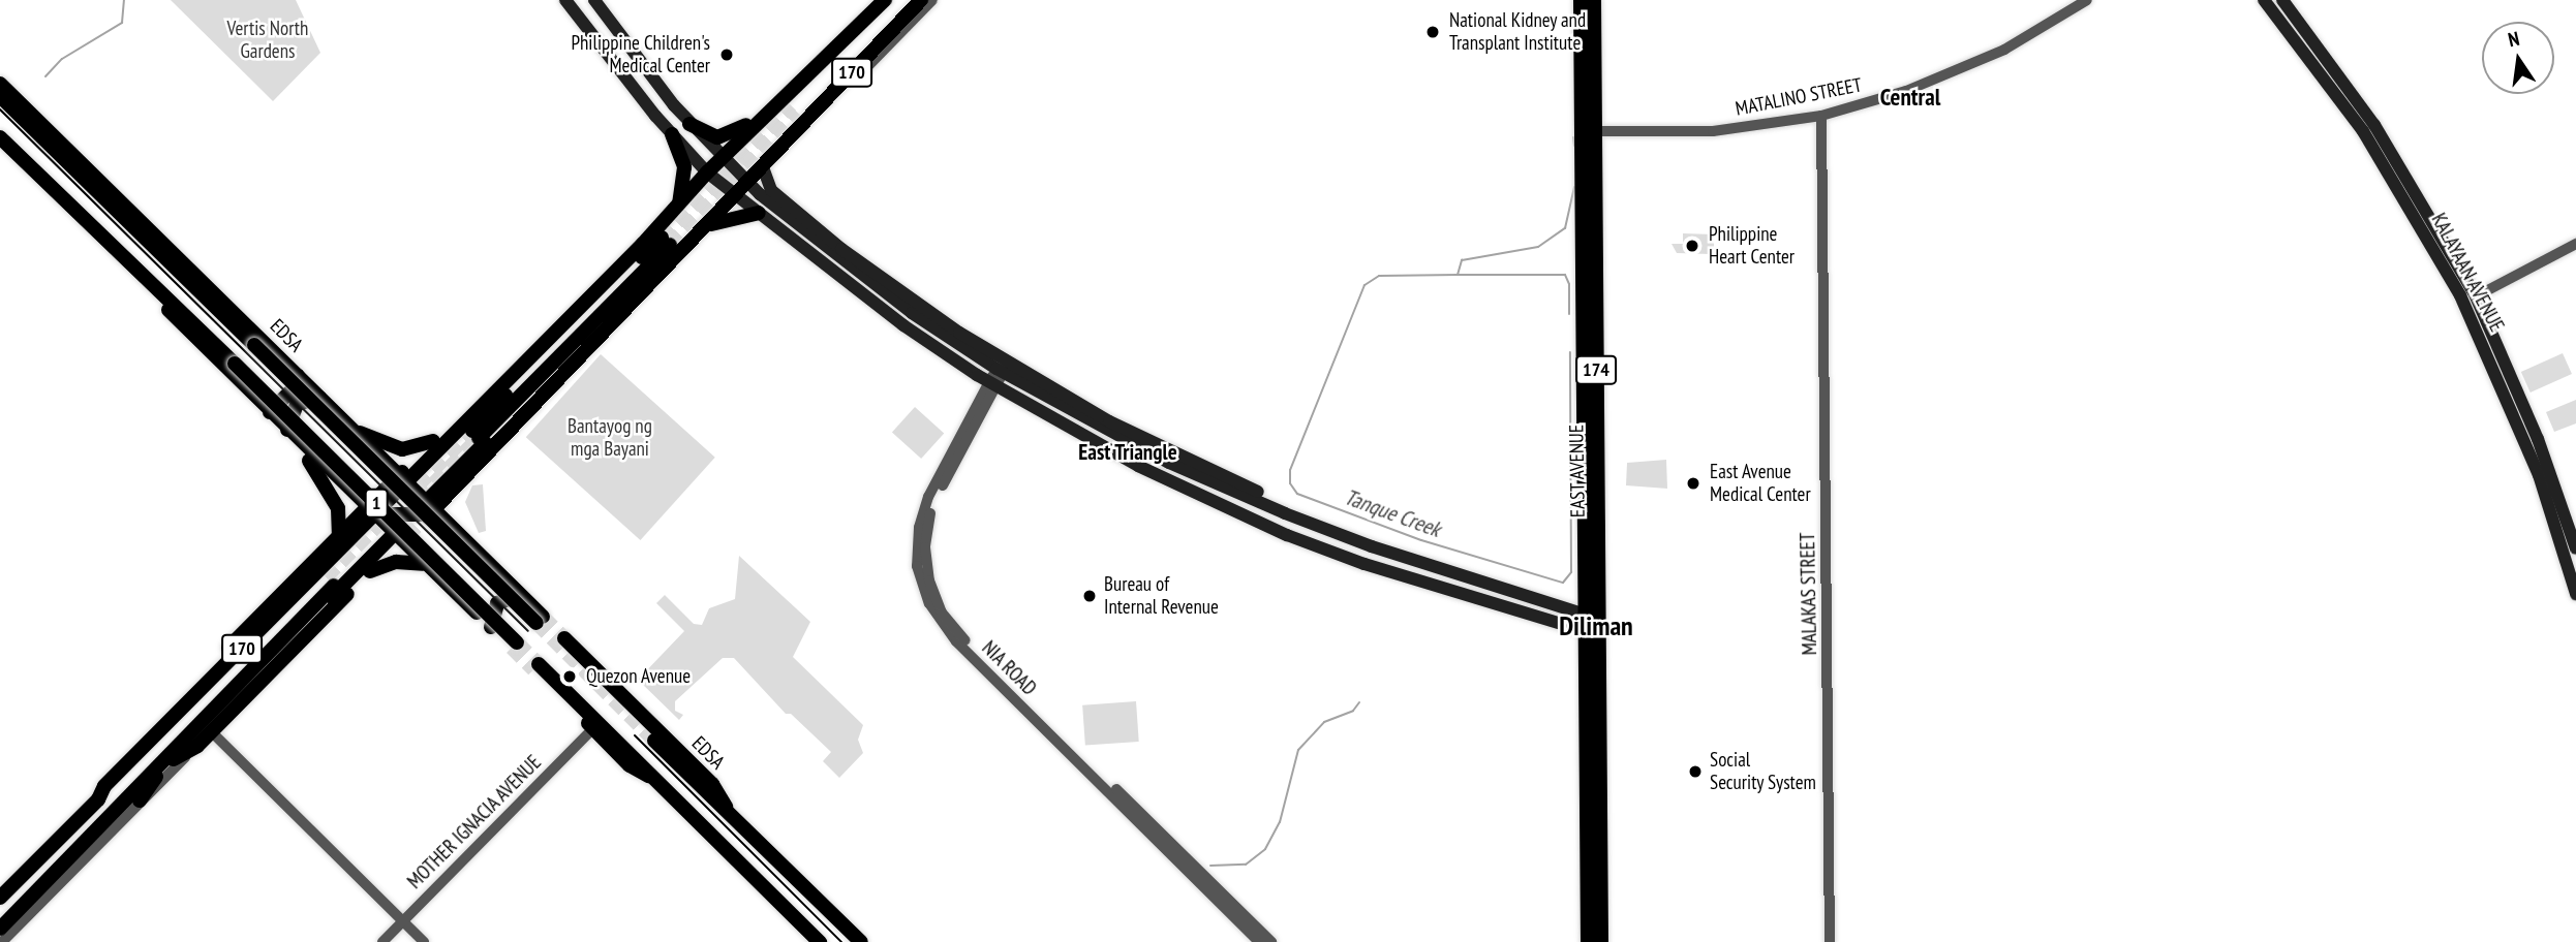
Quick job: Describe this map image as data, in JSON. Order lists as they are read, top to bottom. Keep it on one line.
{"streets":{"main road":["170","KALAYAAN AVENUE","EDSA","174","EAST AVENUE","1"],"street":["MATALINO STREET","MALAKAS STREET","NIA ROAD","MOTHER IGNACIA AVENUE"]},"crossings":[["170","EDSA"],["170","1"],["MATALINO STREET","EAST AVENUE"],["MATALINO STREET","MALAKAS STREET"]],"districts":["Central","East Triangle","Diliman"],"water":["Tanque Creek"],"parks":["Vertis North Gardens","Bantayog ng mga Bayani"],"places":["National Kidney and Transplant Institute","Philippine Children's Medical Center","Philippine Heart Center","East Avenue Medical Center","Bureau of Internal Revenue","Quezon Avenue","Social Security System"],"north":"top"}
